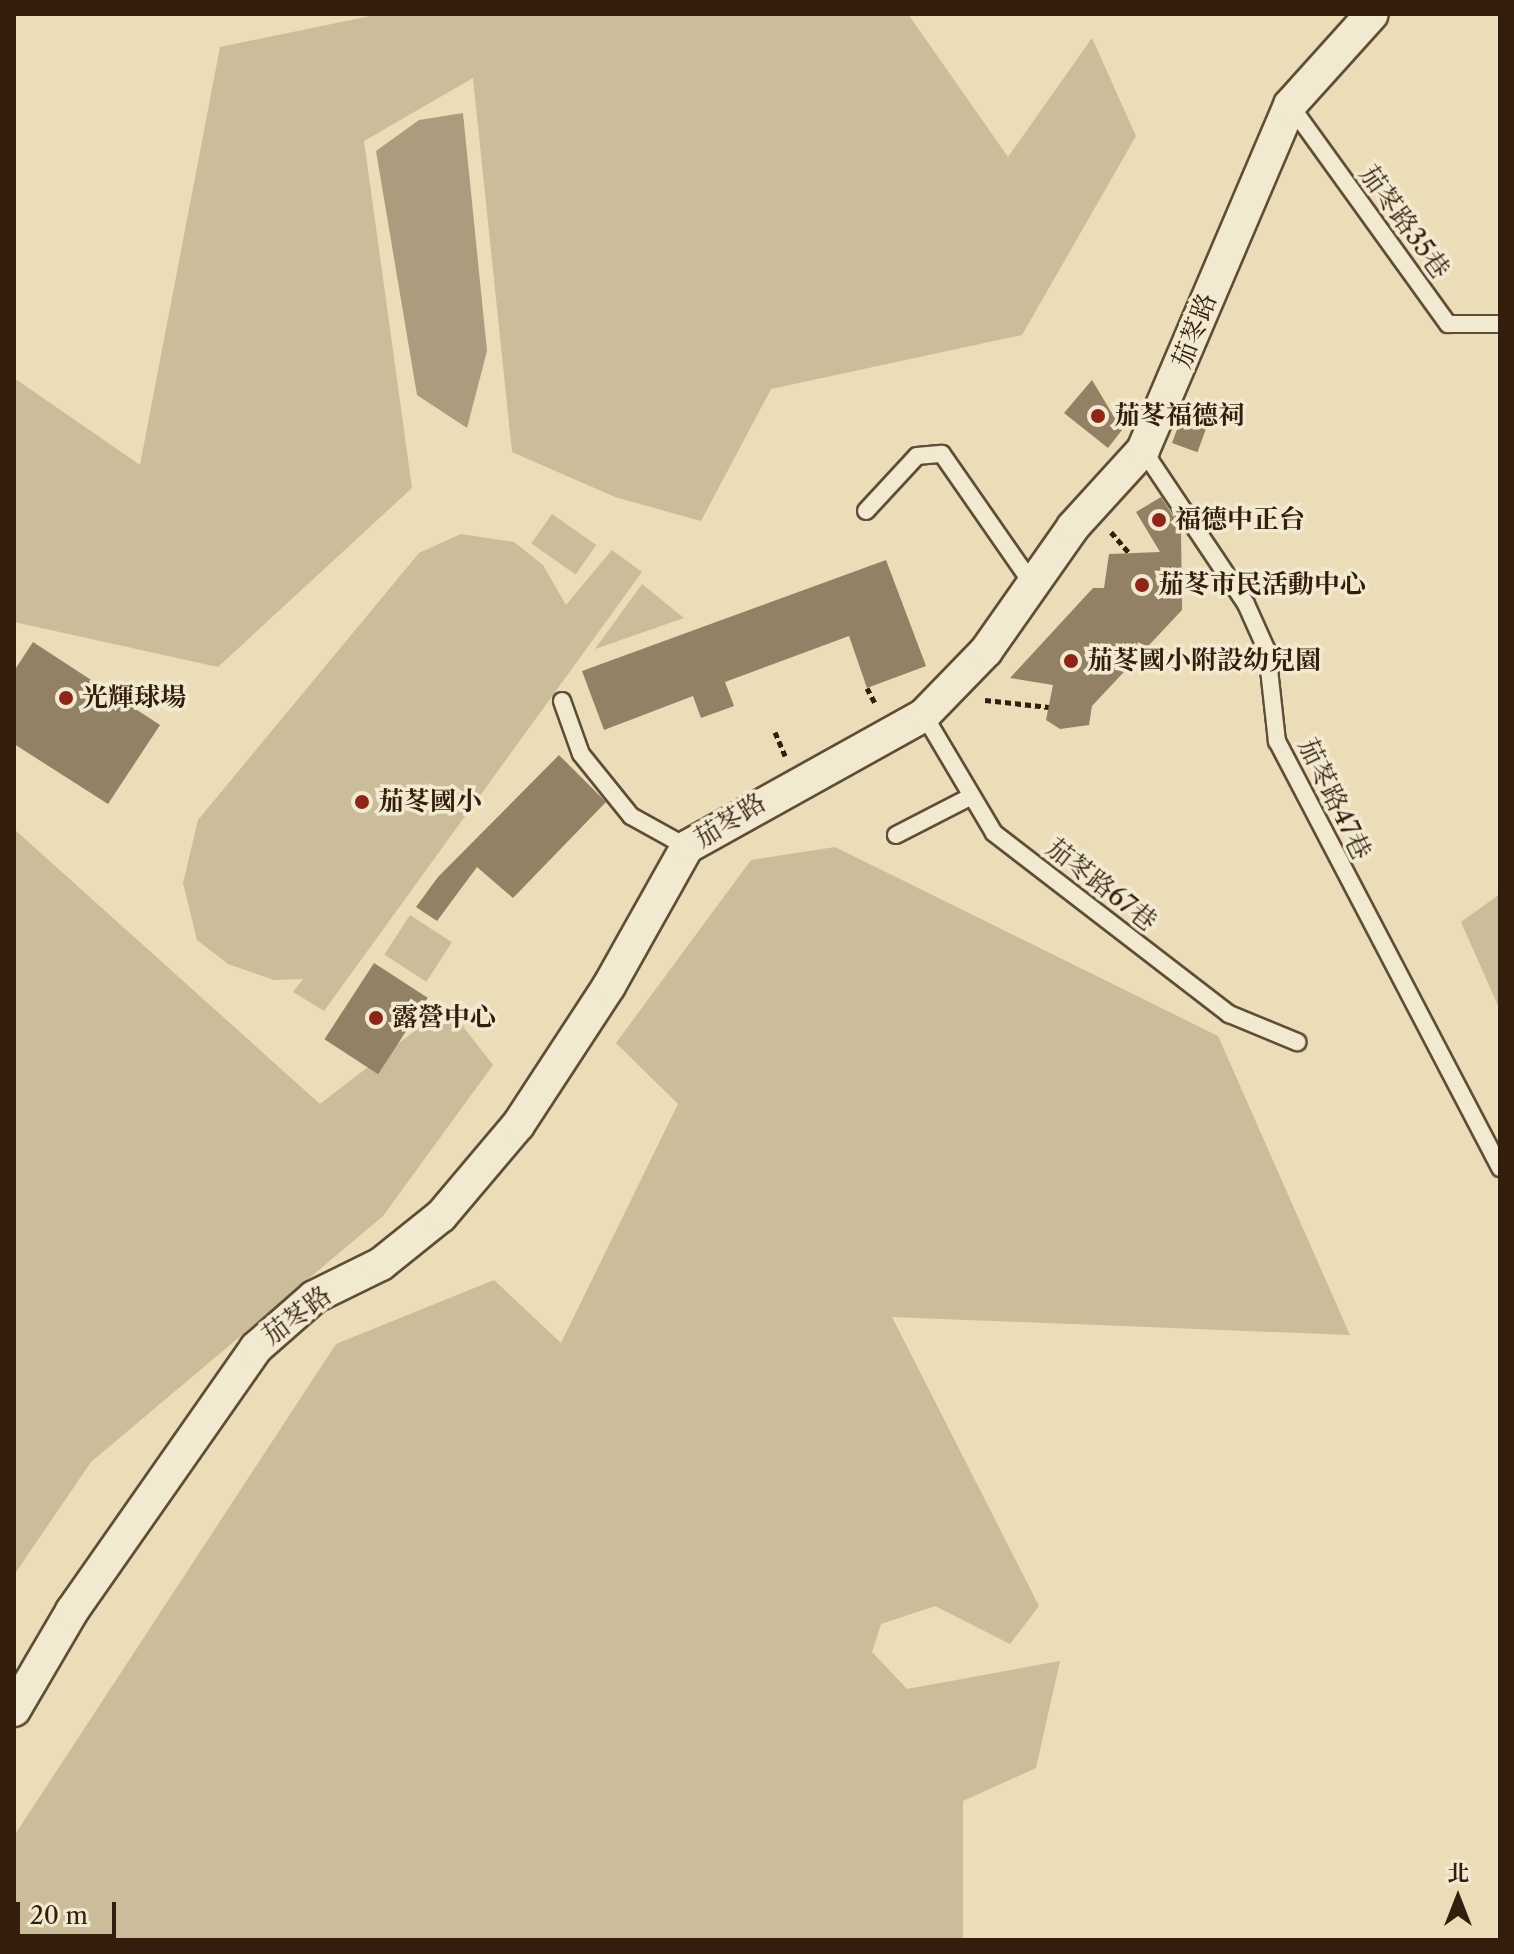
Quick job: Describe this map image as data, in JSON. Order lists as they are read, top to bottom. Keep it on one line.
{"streets":{"street":["茄苳路"],"lane":["茄苳路35巷","茄苳路47巷","茄苳路67巷"]},"crossings":[["茄苳路35巷","茄苳路"],["茄苳路","茄苳路47巷"],["茄苳路","茄苳路67巷"]],"places":["茄苳福德祠","福德中正台","茄苳市民活動中心","茄苳國小附設幼兒園","光輝球場","茄苳國小","露營中心"],"scale_bar":"20 m","north":"top"}
